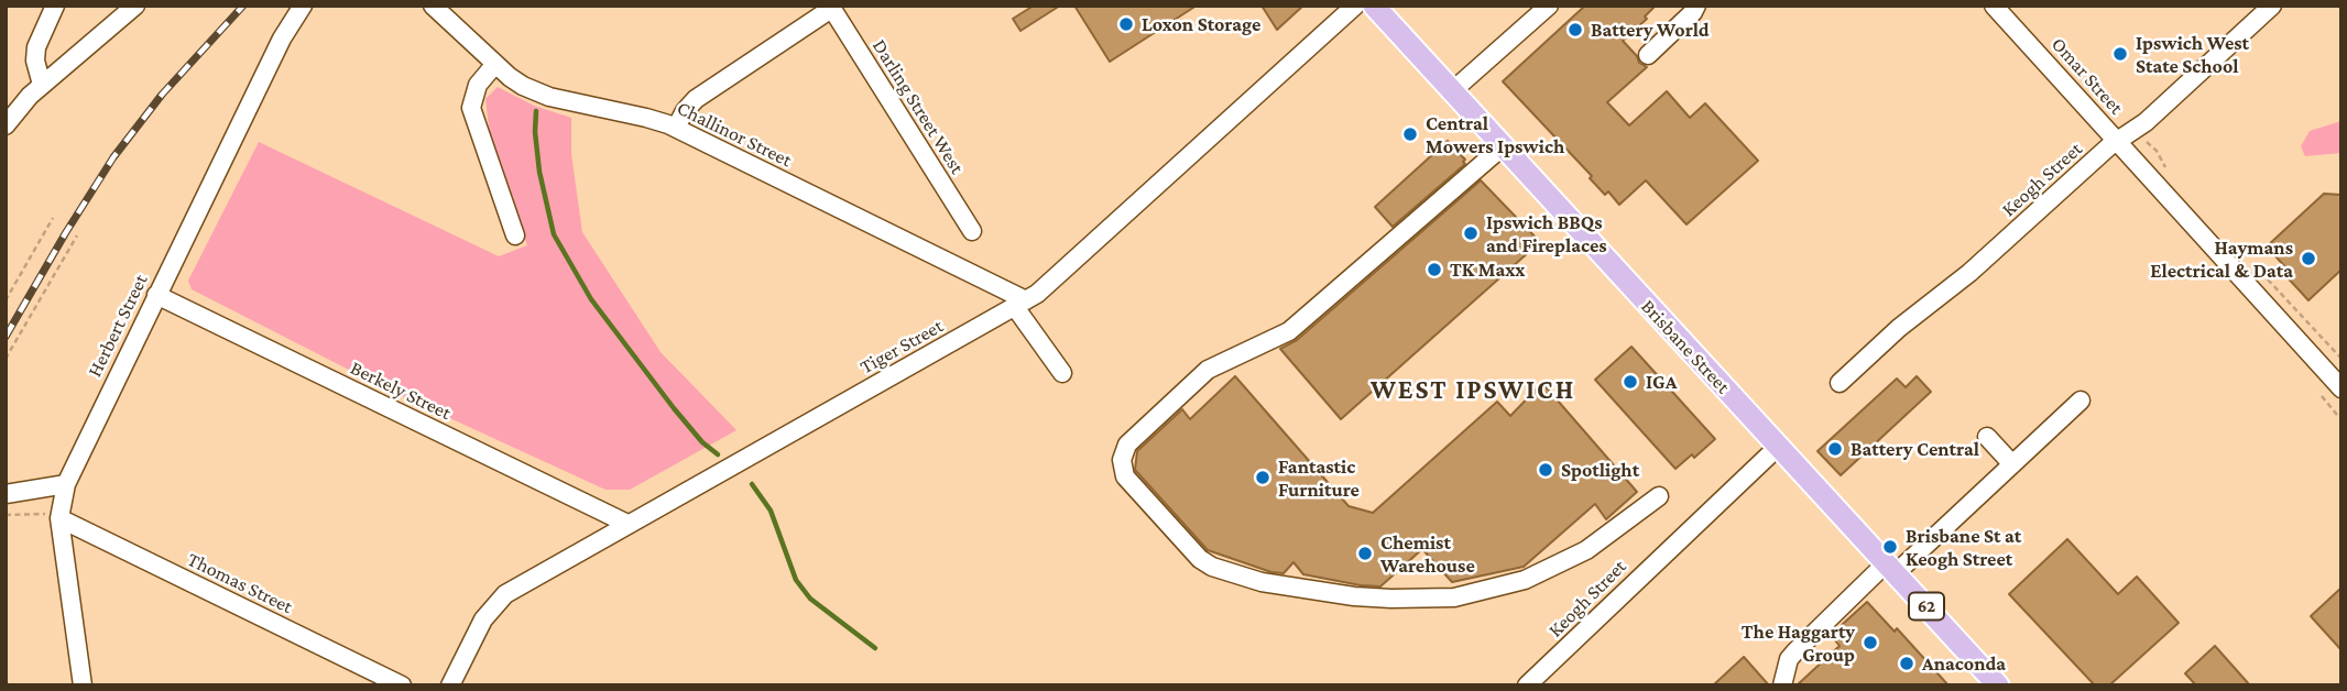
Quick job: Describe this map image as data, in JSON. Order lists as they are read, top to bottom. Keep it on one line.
{"streets":{"main road":["Brisbane Street","62"],"street":["Omar Street","Darling Street West","Challinor Street","Keogh Street","Herbert Street","Tiger Street","Berkely Street","Thomas Street"]},"crossings":[["Omar Street","Keogh Street"],["Challinor Street","Tiger Street"],["Keogh Street","Brisbane Street"],["Herbert Street","Berkely Street"],["Herbert Street","Thomas Street"],["Tiger Street","Berkely Street"]],"districts":["WEST IPSWICH"],"places":["Loxon Storage","Battery World","Ipswich West State School","Central Mowers Ipswich","Ipswich BBQs and Fireplaces","Haymans Electrical & Data","TK Maxx","IGA","Battery Central","Spotlight","Fantastic Furniture","Brisbane St at Keogh Street","Chemist Warehouse","The Haggarty Group","Anaconda"]}
